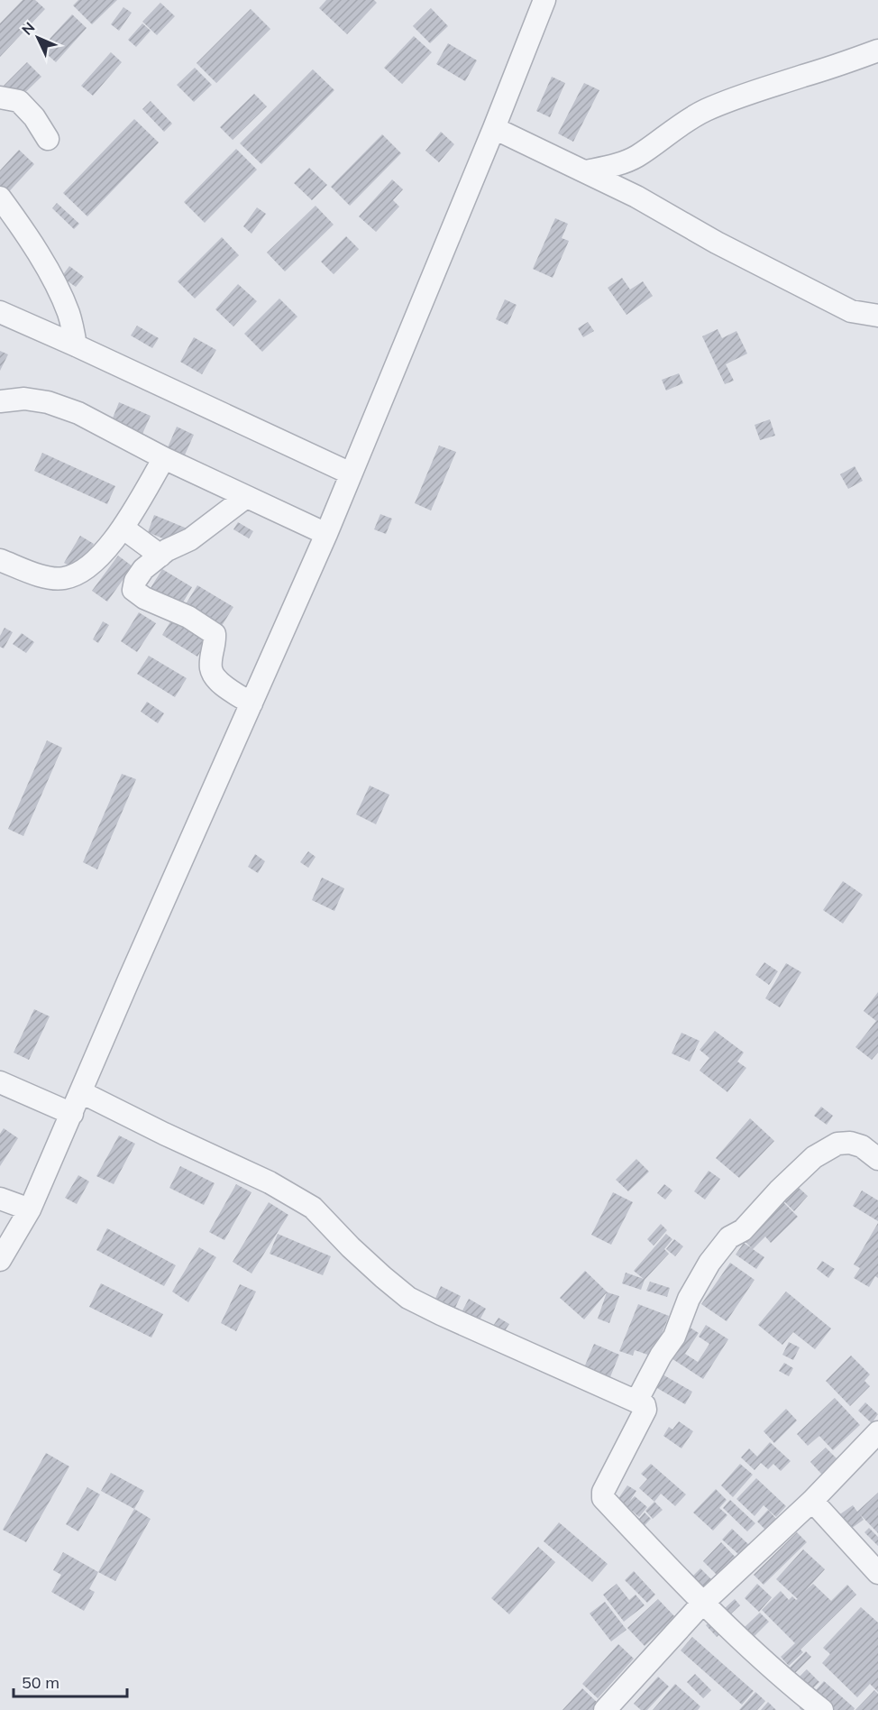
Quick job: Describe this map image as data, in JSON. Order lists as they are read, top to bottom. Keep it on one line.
{"scale_bar":"50 m","north":"top left"}
